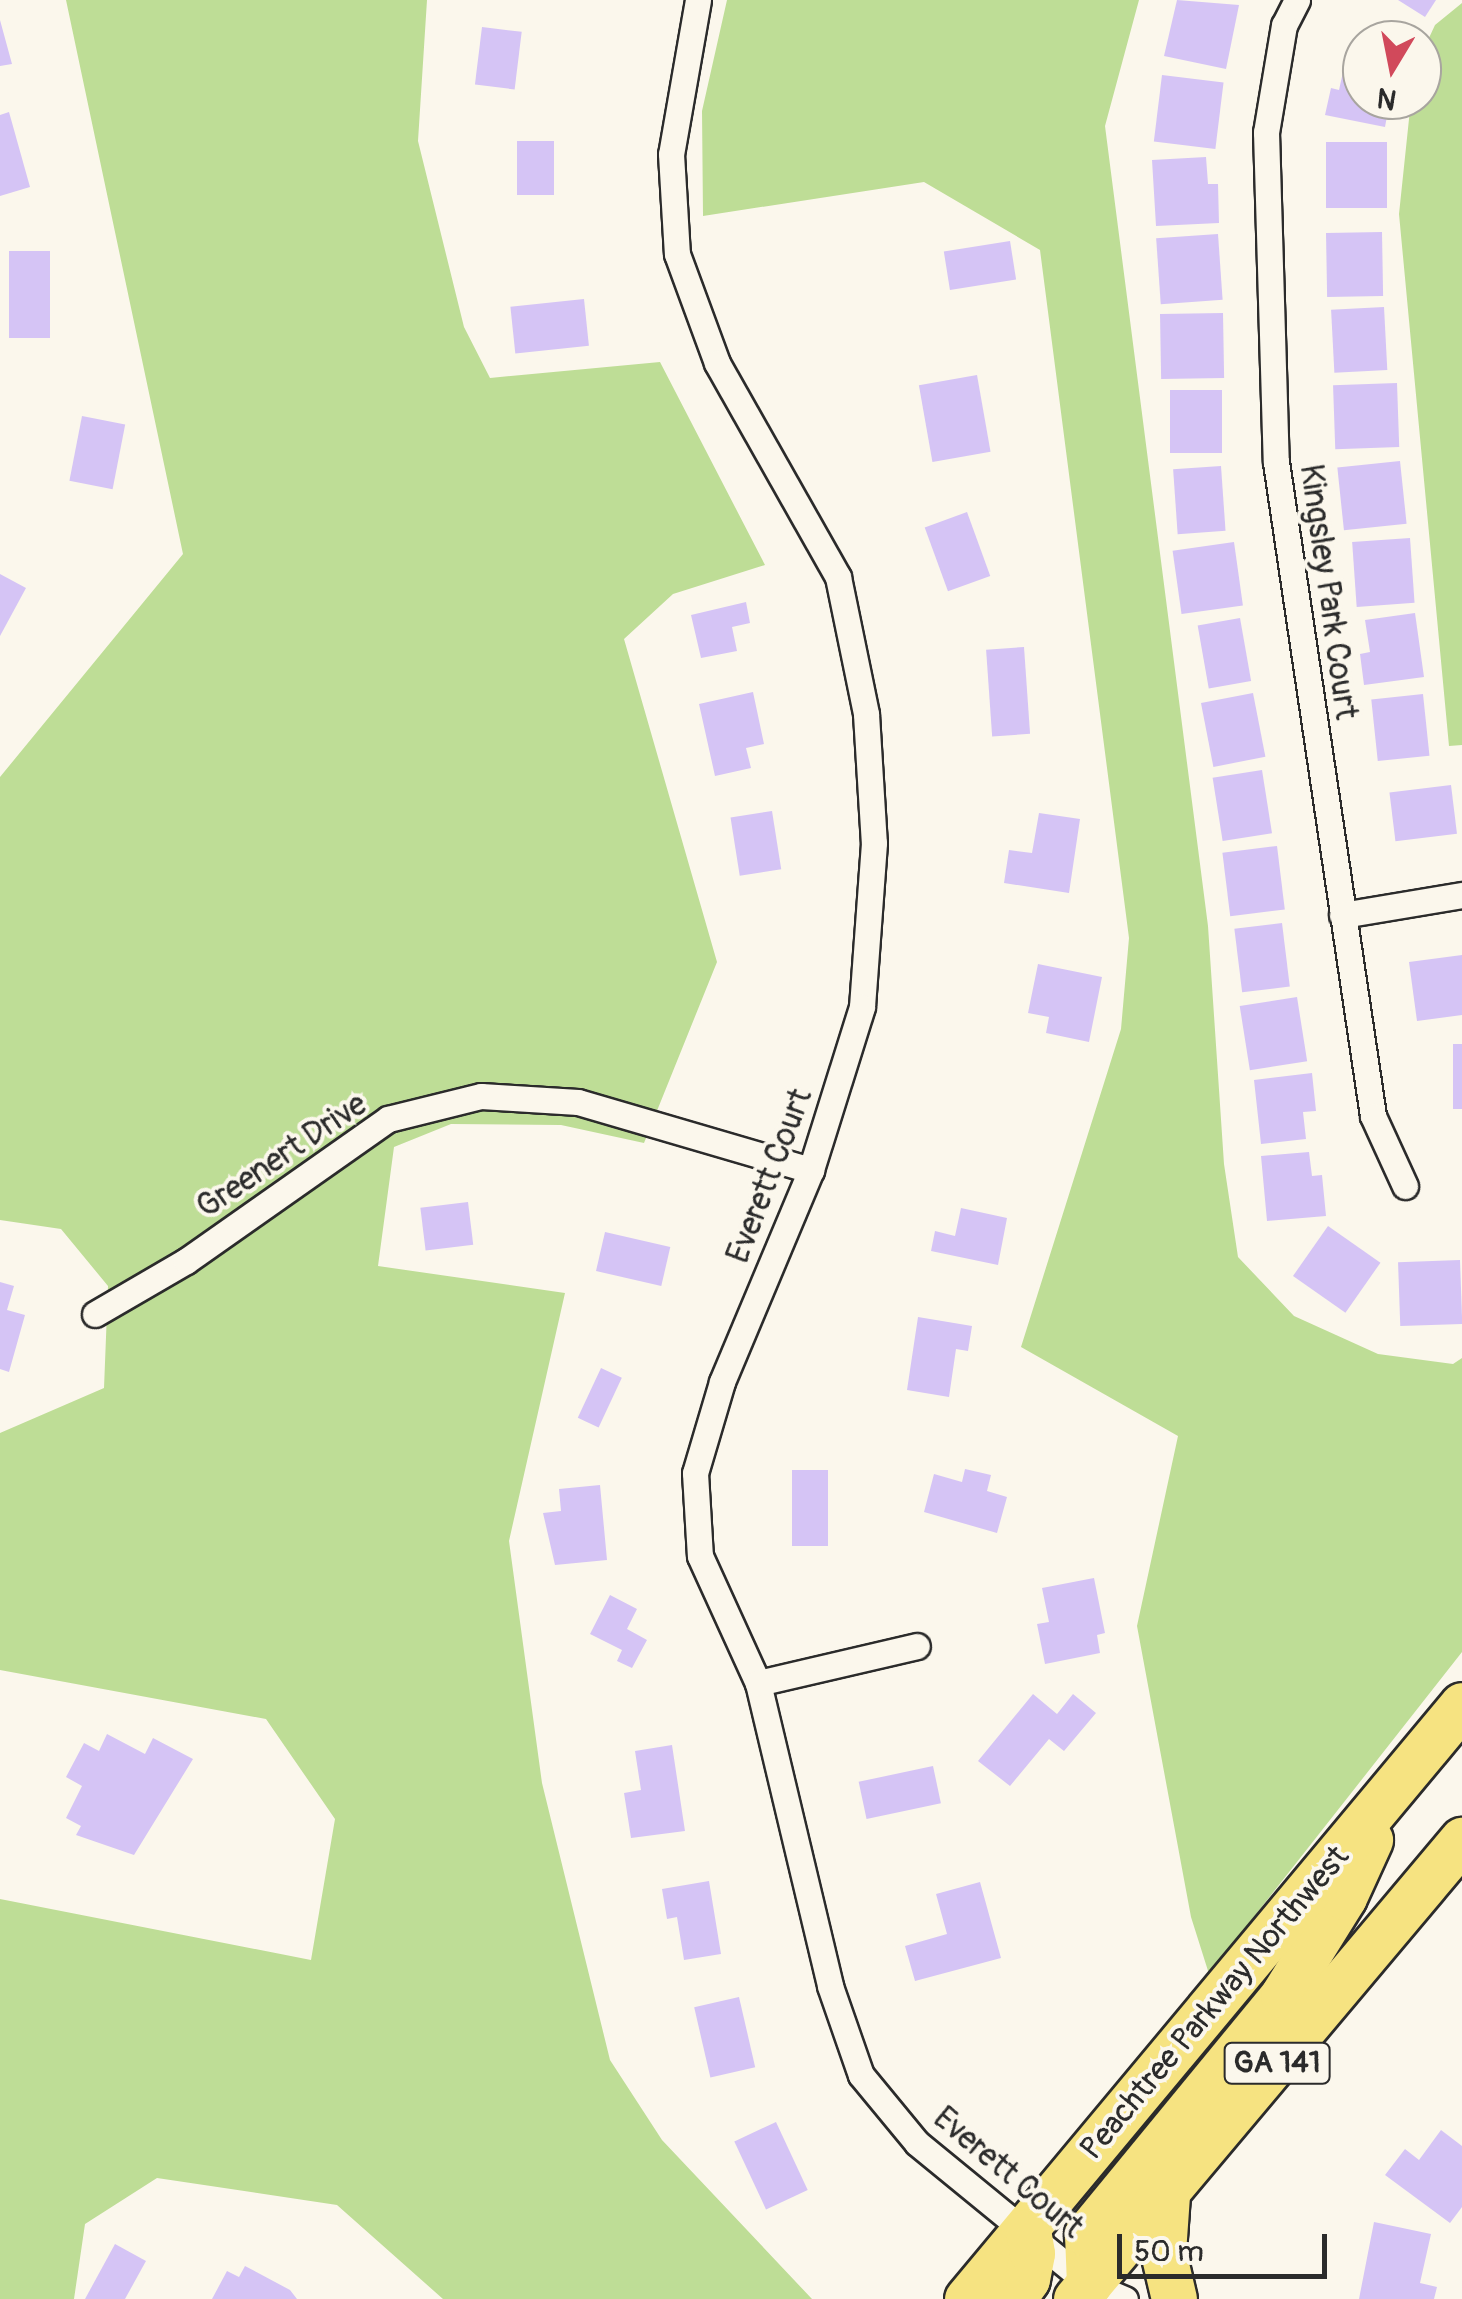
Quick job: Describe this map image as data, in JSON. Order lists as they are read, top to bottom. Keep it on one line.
{"streets":{"highway":["Peachtree Parkway Northwest","GA 141"],"street":["Kingsley Park Court","Greenert Drive","Everett Court"]},"crossings":[["Greenert Drive","Everett Court"],["Everett Court","Peachtree Parkway Northwest"],["Everett Court","GA 141"]],"scale_bar":"50 m","north":"bottom"}
